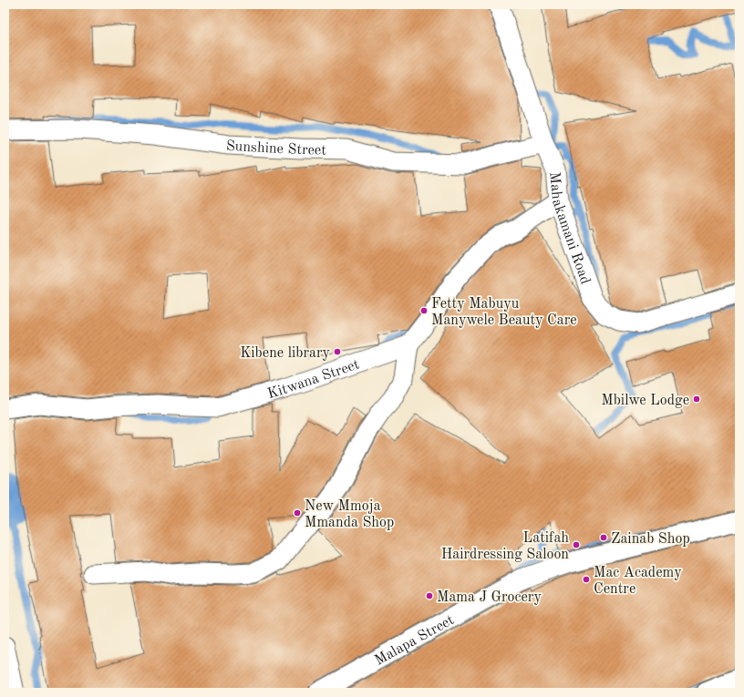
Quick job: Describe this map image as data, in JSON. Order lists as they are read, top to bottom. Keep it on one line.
{"streets":{"street":["Sunshine Street","Mahakamani Road","Kitwana Street","Malapa Street"]},"crossings":[["Sunshine Street","Mahakamani Road"]],"places":["Fetty Mabuyu Manywele Beauty Care","Kibene library","Mbilwe Lodge","New Mmoja Mmanda Shop","Zainab Shop","Latifah Hairdressing Saloon","Mac Academy Centre","Mama J Grocery"]}
